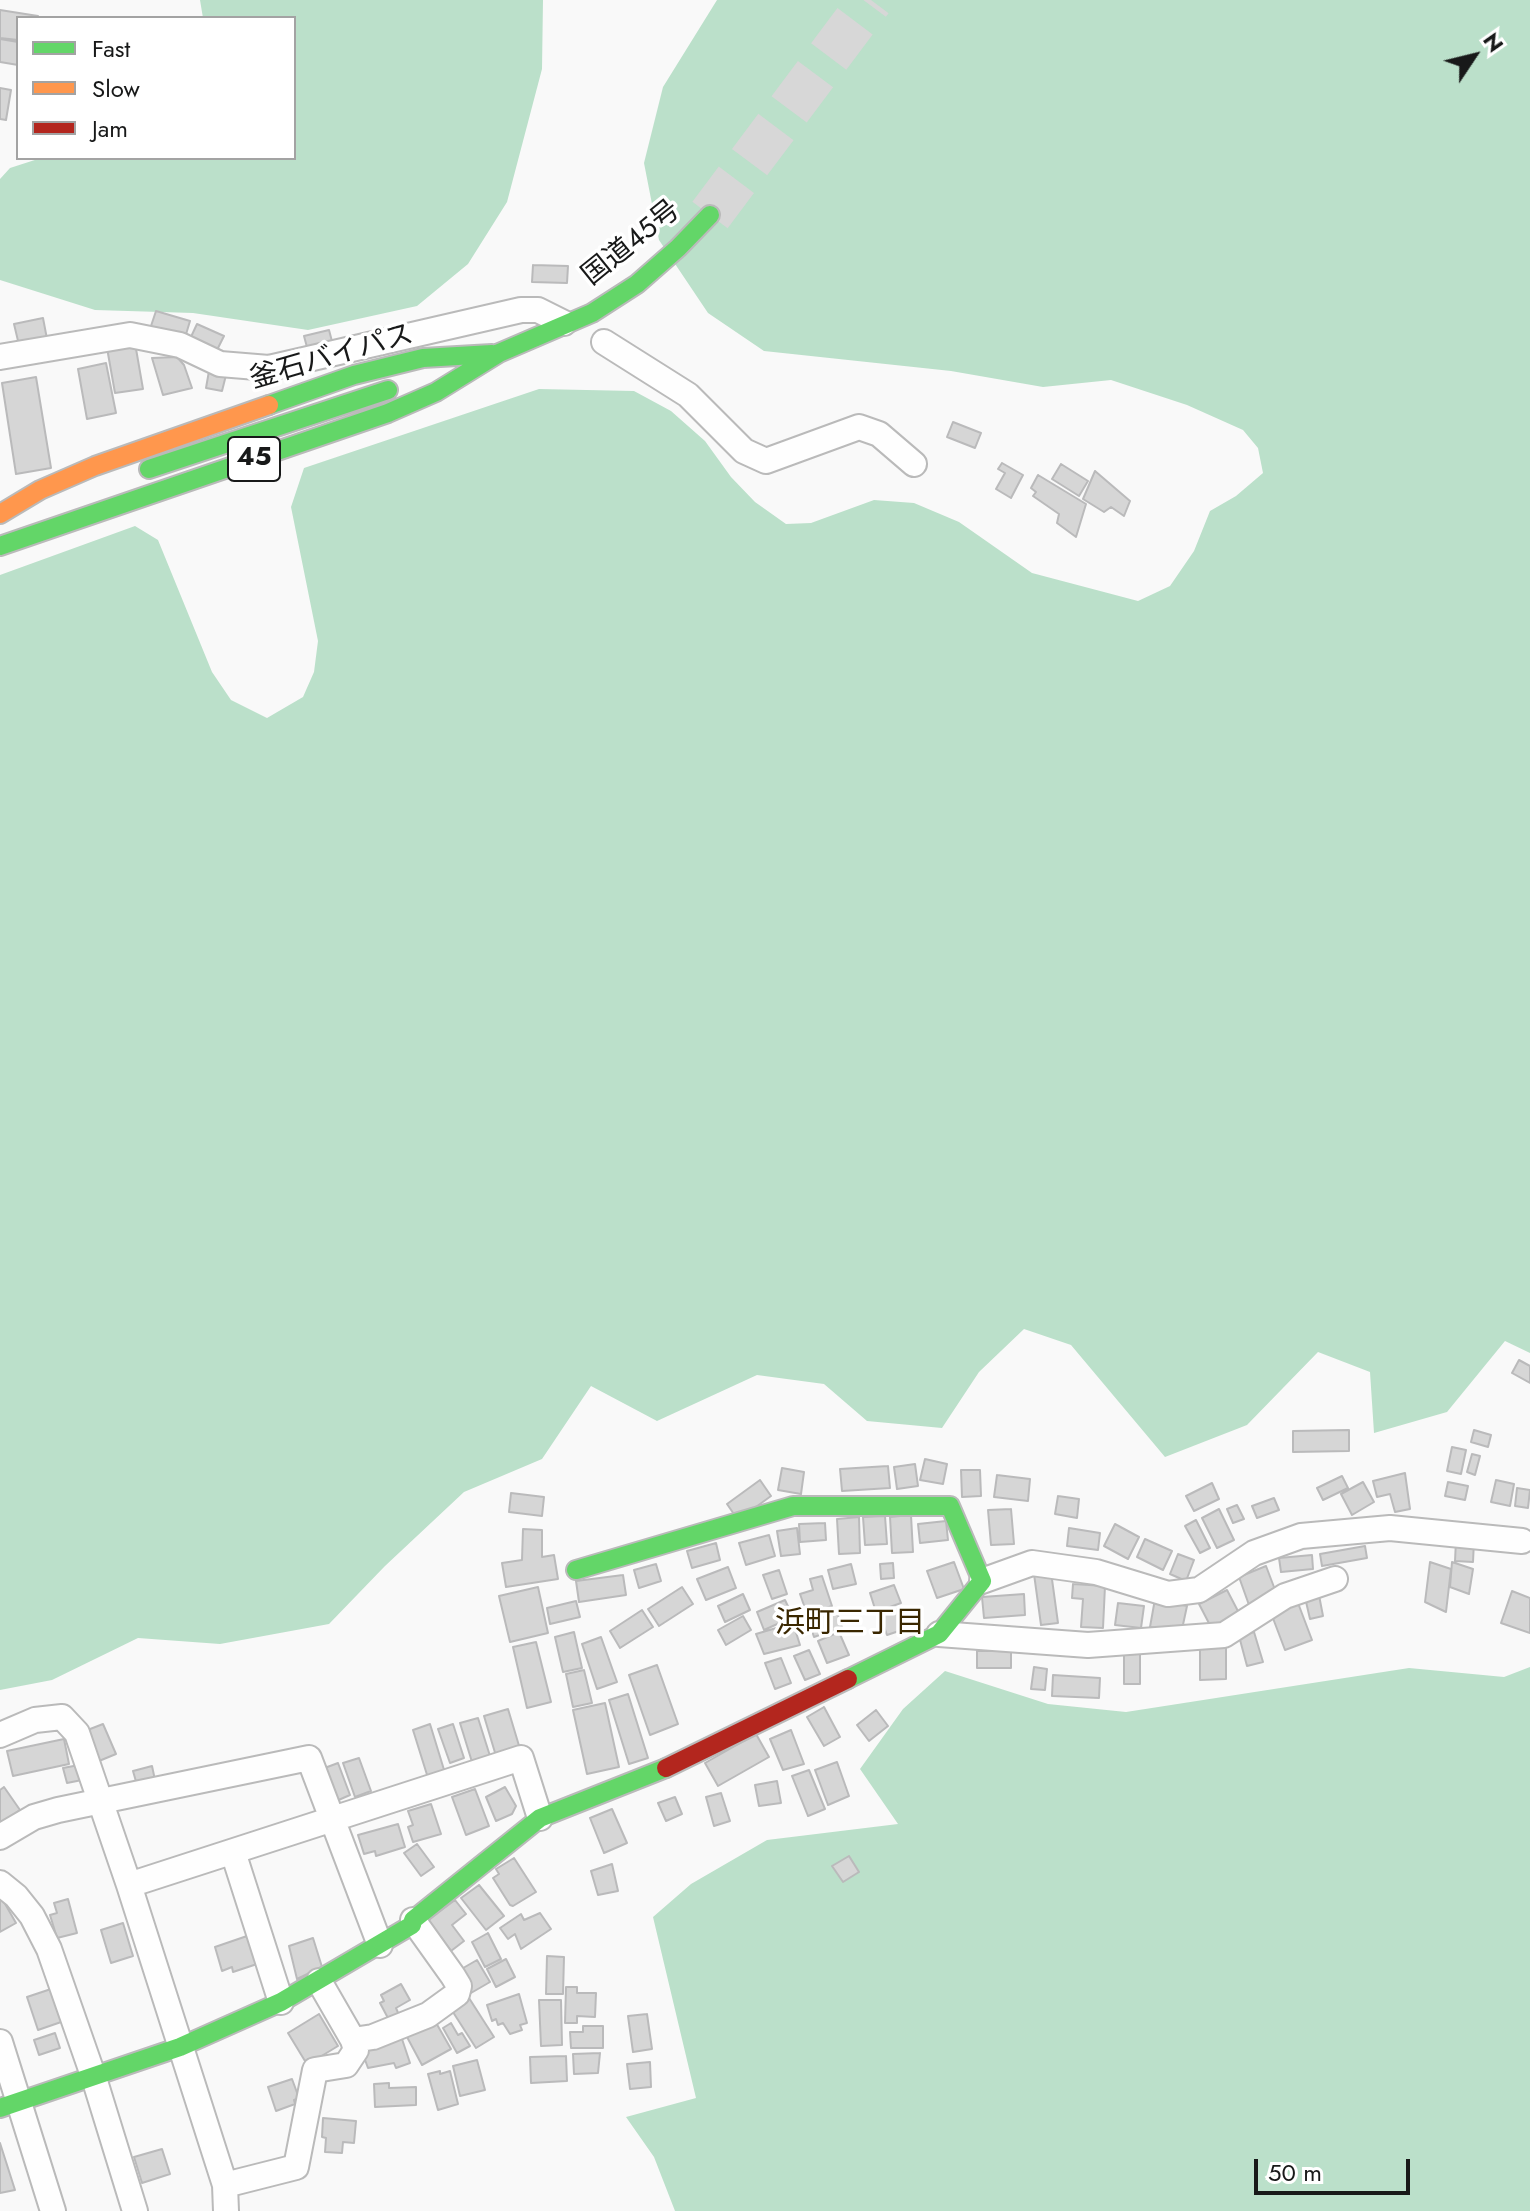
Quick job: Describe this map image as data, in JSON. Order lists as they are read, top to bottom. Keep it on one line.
{"streets":{"main road":["国道45号","釜石バイパス","45"]},"crossings":[["国道45号","釜石バイパス"],["国道45号","45"],["釜石バイパス","45"]],"districts":["浜町三丁目"],"legend":["Fast","Slow","Jam"],"scale_bar":"50 m","north":"top right"}
